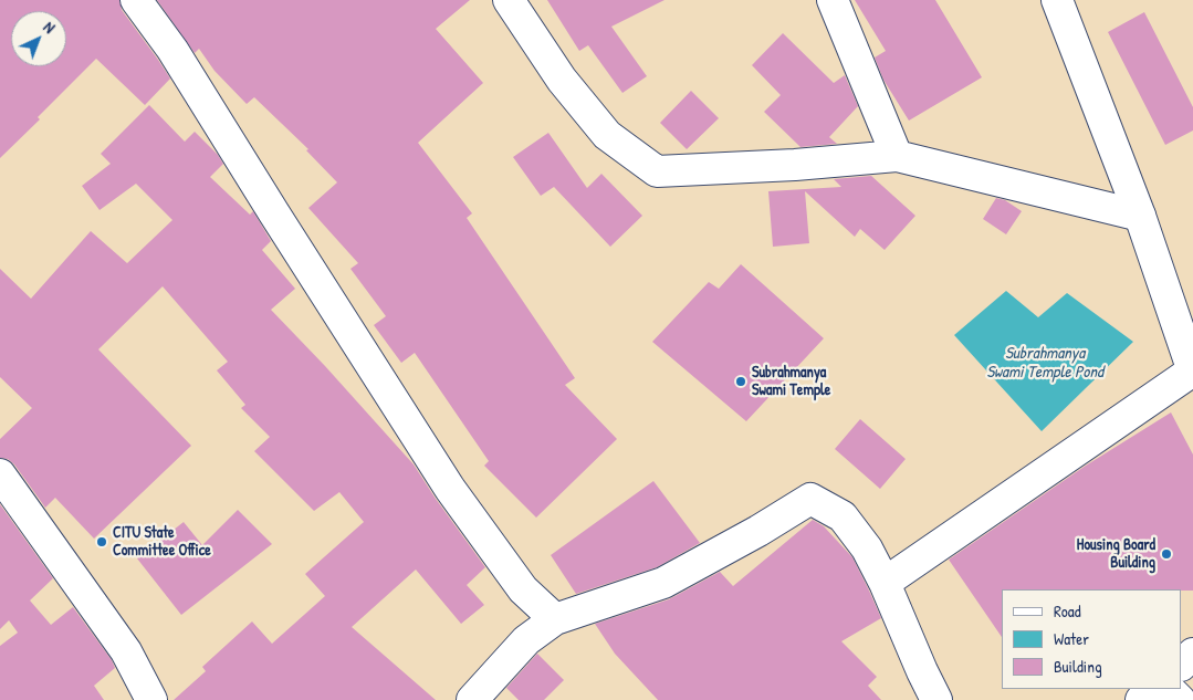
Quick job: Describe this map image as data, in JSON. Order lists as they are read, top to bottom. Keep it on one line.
{"water":["Subrahmanya Swami Temple Pond"],"places":["Subrahmanya Swami Temple","CITU State Committee Office","Housing Board Building"],"legend":["Road","Water","Building"],"north":"top right"}
